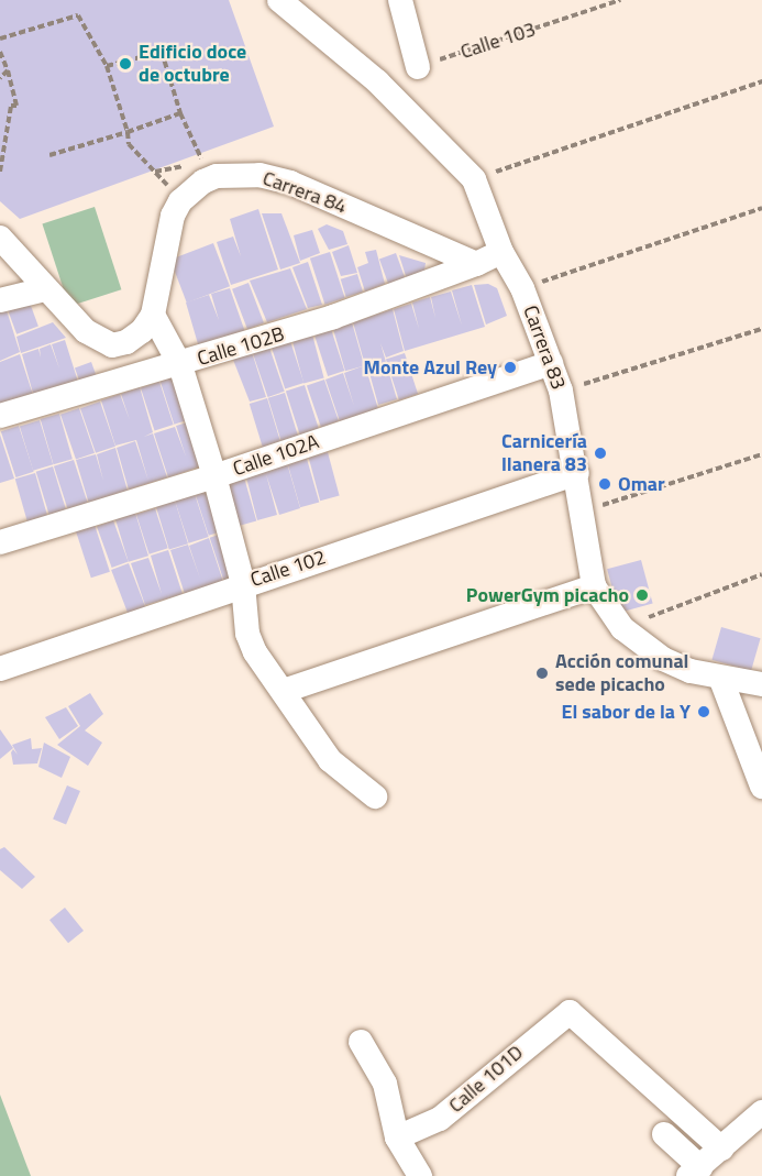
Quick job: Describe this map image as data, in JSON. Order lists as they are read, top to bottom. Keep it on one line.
{"streets":{"street":["Carrera 84","Calle 102B","Carrera 83","Calle 102A","Calle 102","Calle 101D"],"path":["Calle 103"]},"crossings":[["Carrera 84","Calle 102B"],["Carrera 83","Calle 102A"],["Carrera 83","Calle 102"]],"places":["Edificio doce de octubre","Monte Azul Rey","Carnicería llanera 83","Omar","PowerGym picacho","Acción comunal sede picacho","El sabor de la Y"]}
